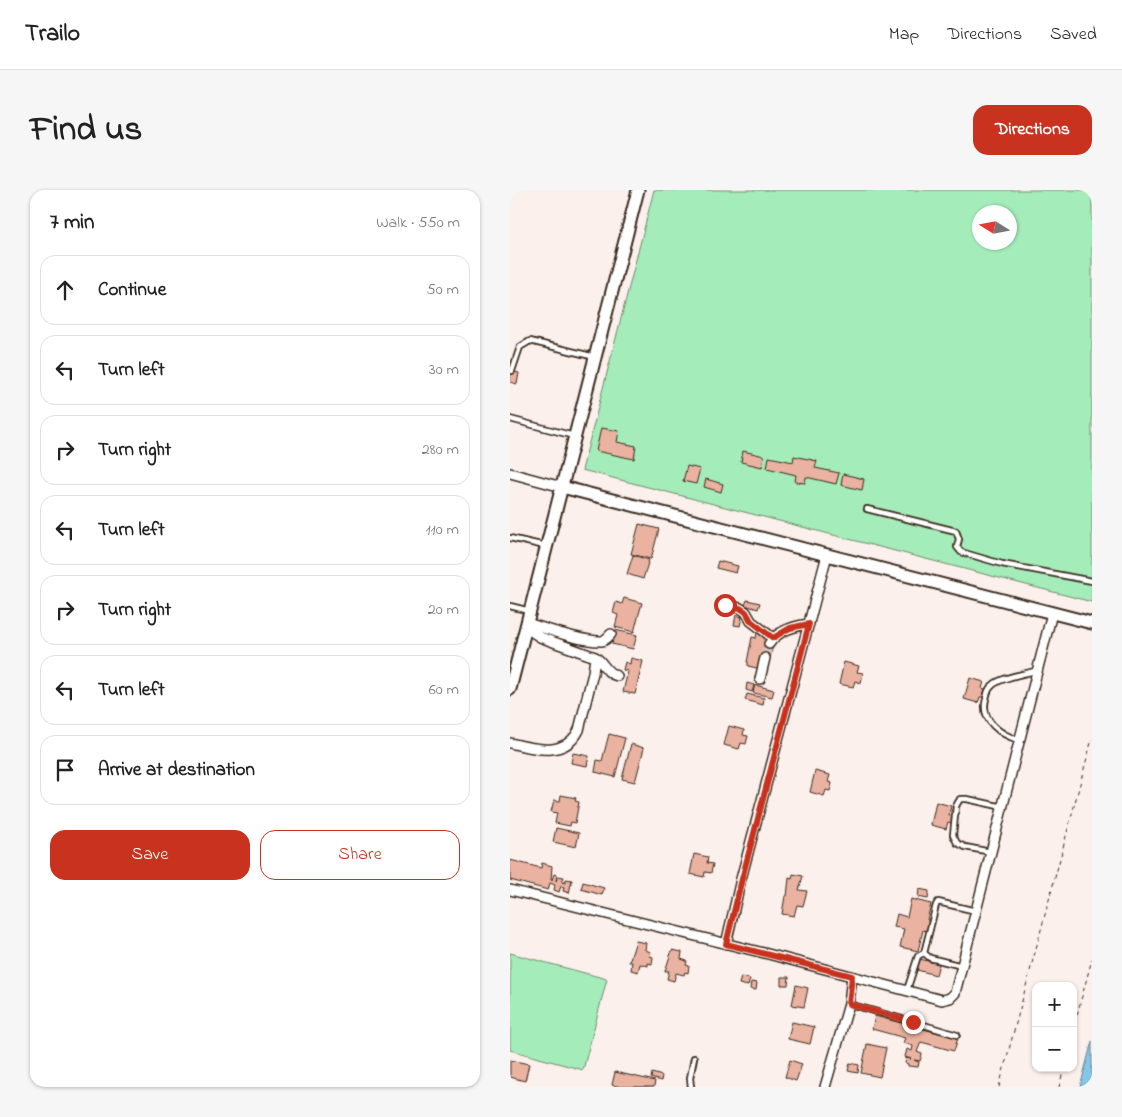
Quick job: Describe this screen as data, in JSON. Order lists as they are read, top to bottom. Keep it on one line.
{"north":"left","page":{"header":"Trailo","nav":["Map","Directions","Saved"],"title":"Find us","buttons":["Directions",["Save","Share"]],"heading":["7 min","Walk · 550 m"],"list":[["Continue","50 m"],["Turn left","30 m"],["Turn right","280 m"],["Turn left","110 m"],["Turn right","20 m"],["Turn left","60 m"],"Arrive at destination"],"map_buttons":["+","−"]}}
